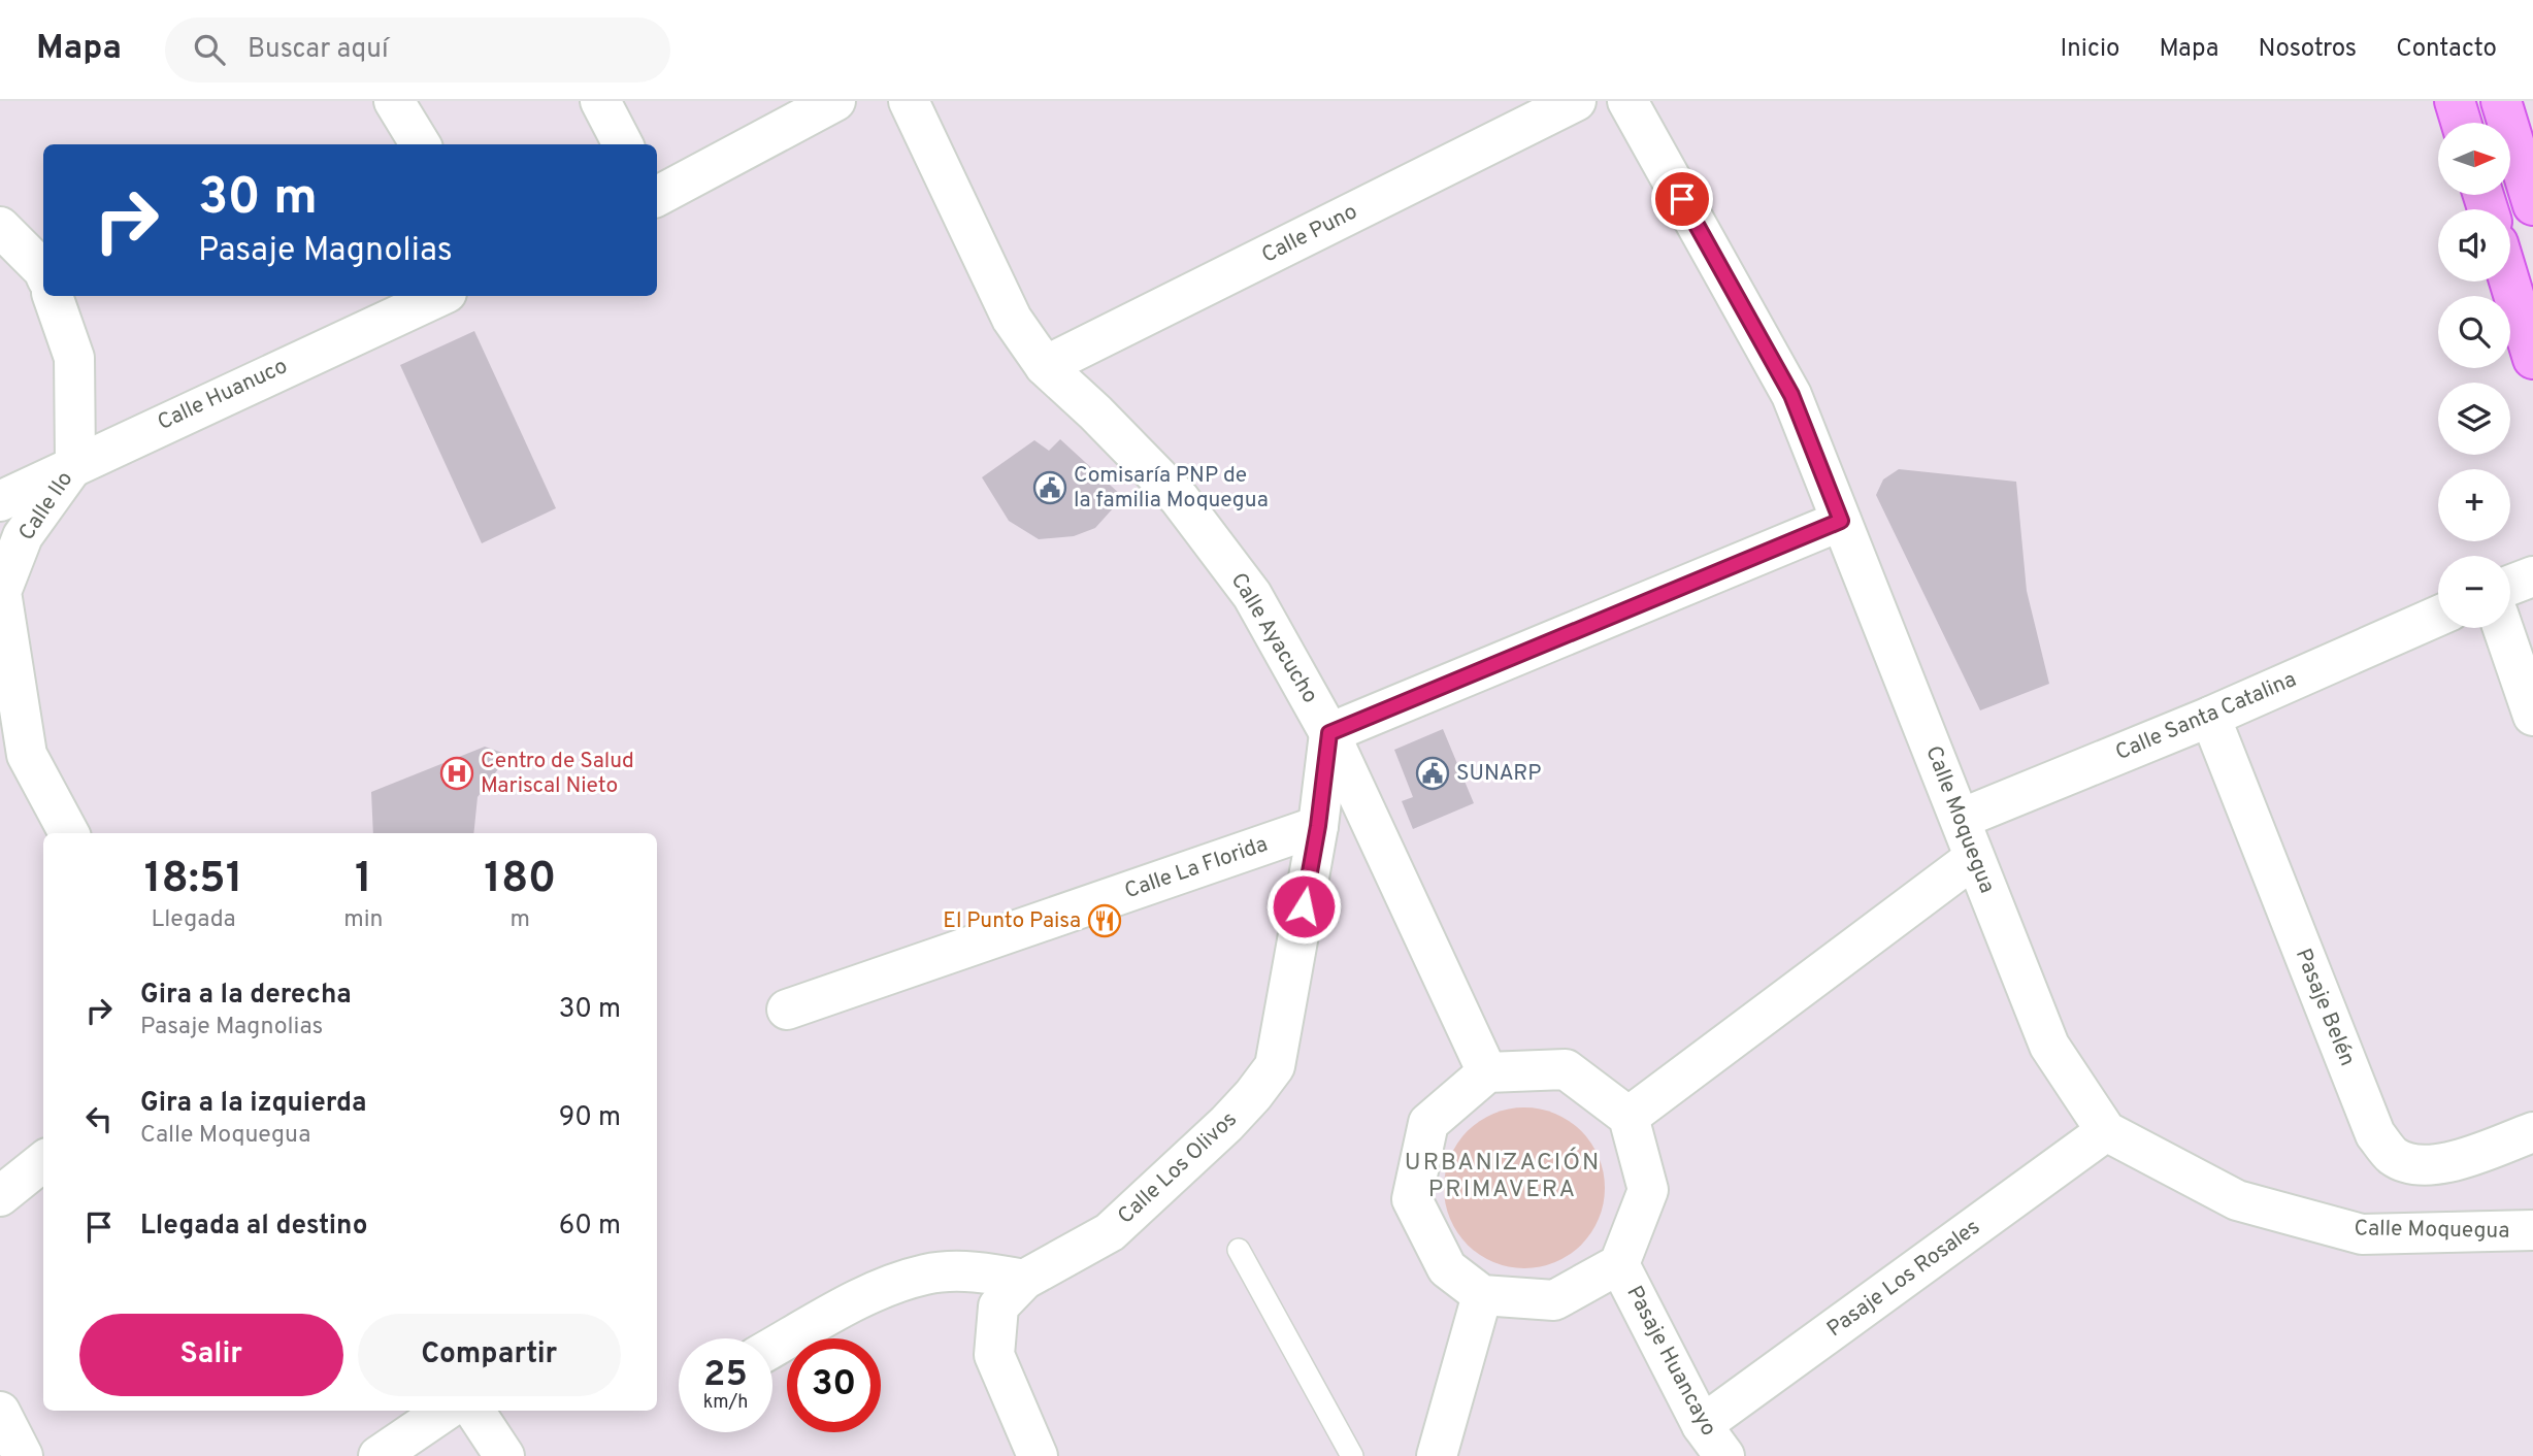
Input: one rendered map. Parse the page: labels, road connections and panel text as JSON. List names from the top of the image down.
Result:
{
  "streets": {
    "street": [
      "Calle Puno",
      "Calle Huanuco",
      "Calle Ilo",
      "Calle Ayacucho",
      "Calle Santa Catalina",
      "Calle Moquegua",
      "Calle La Florida",
      "Pasaje Belén",
      "Calle Los Olivos",
      "Pasaje Los Rosales",
      "Pasaje Huancayo"
    ]
  },
  "crossings": [
    ["Calle Puno", "Calle Ayacucho"],
    ["Calle Huanuco", "Calle Ilo"],
    ["Calle Ayacucho", "Calle Los Olivos"],
    ["Calle Ayacucho", "Pasaje Huancayo"],
    ["Calle Santa Catalina", "Calle Moquegua"],
    ["Calle Santa Catalina", "Pasaje Belén"],
    ["Calle Moquegua", "Pasaje Los Rosales"],
    ["Calle La Florida", "Calle Los Olivos"],
    ["Pasaje Los Rosales", "Pasaje Huancayo"]
  ],
  "districts": ["URBANIZACIÓN PRIMAVERA"],
  "places": {
    "public building": ["Comisaría PNP de la familia Moquegua", "SUNARP"],
    "hospital": ["Centro de Salud Mariscal Nieto"],
    "restaurant": ["El Punto Paisa"]
  },
  "north": "right",
  "page": {
    "header": "Mapa",
    "search": "Buscar aquí",
    "nav": [
      "Inicio",
      "Mapa",
      "Nosotros",
      "Contacto"
    ],
    "map_buttons": ["+", "−"],
    "turn": ["30 m", "Pasaje Magnolias"],
    "eta": [
      "18:51",
      "Llegada",
      "1",
      "min",
      "180",
      "m"
    ],
    "list": [
      {
        "name": "Gira a la derecha",
        "note": "Pasaje Magnolias",
        "value": "30 m"
      },
      {
        "name": "Gira a la izquierda",
        "note": "Calle Moquegua",
        "value": "90 m"
      },
      {
        "name": "Llegada al destino",
        "value": "60 m"
      }
    ],
    "buttons": ["Salir", "Compartir"],
    "speed": "25 km/h",
    "limit": "30"
  }
}
